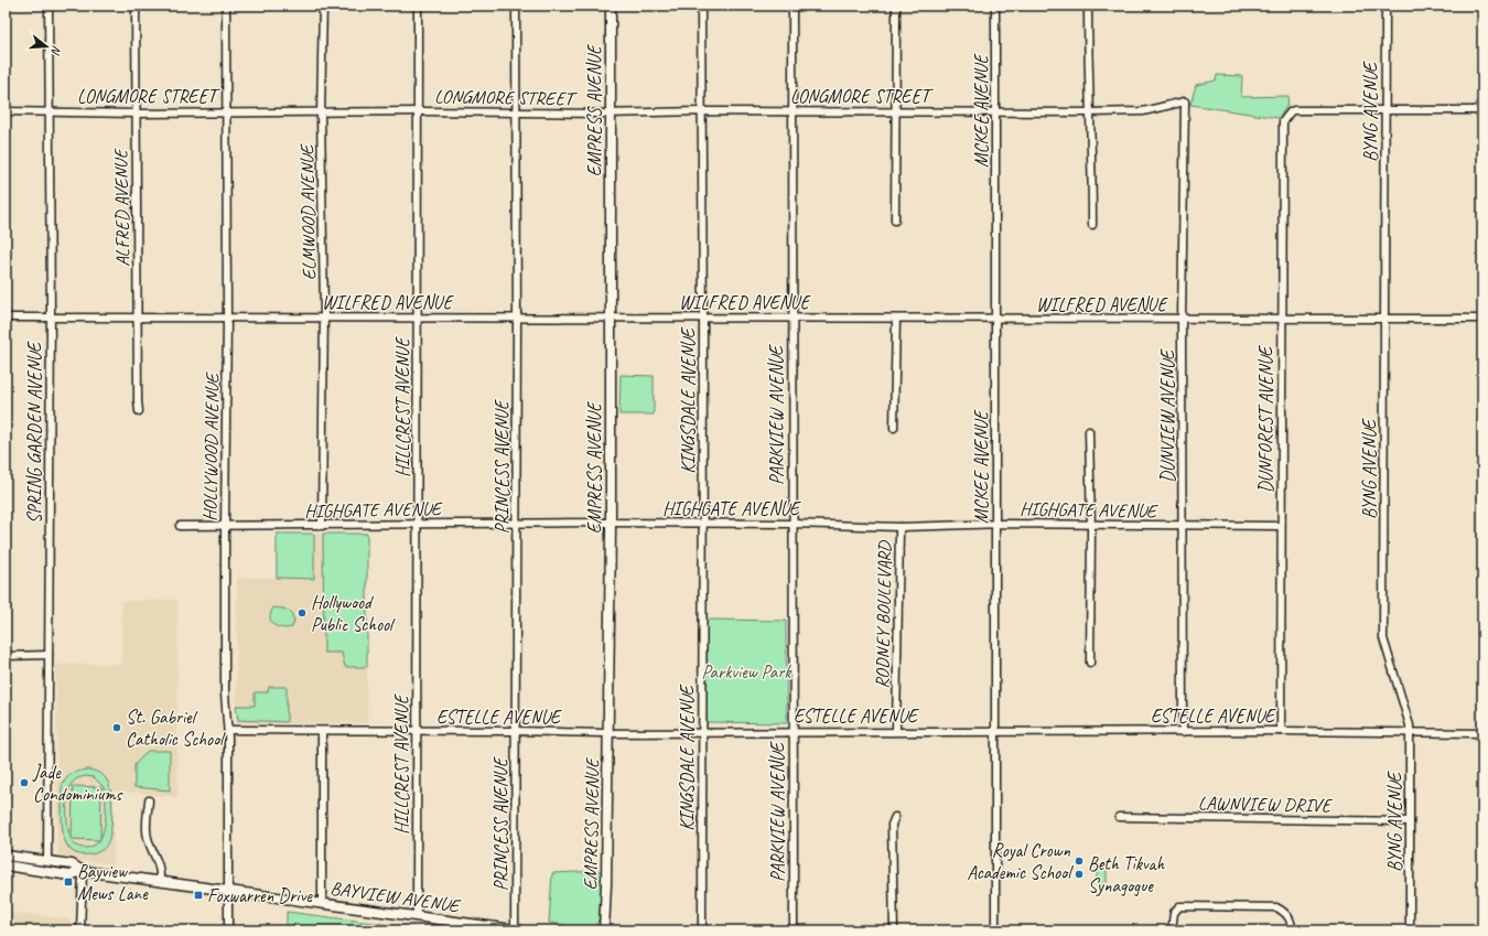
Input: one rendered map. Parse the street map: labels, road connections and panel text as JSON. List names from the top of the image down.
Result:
{
  "streets": {
    "street": [
      "LONGMORE STREET",
      "EMPRESS AVENUE",
      "MCKEE AVENUE",
      "BYNG AVENUE",
      "ALFRED AVENUE",
      "ELMWOOD AVENUE",
      "WILFRED AVENUE",
      "KINGSDALE AVENUE",
      "HILLCREST AVENUE",
      "PARKVIEW AVENUE",
      "DUNVIEW AVENUE",
      "DUNFOREST AVENUE",
      "SPRING GARDEN AVENUE",
      "HOLLYWOOD AVENUE",
      "PRINCESS AVENUE",
      "HIGHGATE AVENUE",
      "RODNEY BOULEVARD",
      "ESTELLE AVENUE",
      "LAWNVIEW DRIVE",
      "BAYVIEW AVENUE"
    ]
  },
  "crossings": [
    ["LONGMORE STREET", "EMPRESS AVENUE"],
    ["LONGMORE STREET", "MCKEE AVENUE"],
    ["LONGMORE STREET", "ALFRED AVENUE"],
    ["LONGMORE STREET", "ELMWOOD AVENUE"],
    ["LONGMORE STREET", "KINGSDALE AVENUE"],
    ["LONGMORE STREET", "HILLCREST AVENUE"],
    ["LONGMORE STREET", "PARKVIEW AVENUE"],
    ["LONGMORE STREET", "DUNVIEW AVENUE"],
    ["LONGMORE STREET", "SPRING GARDEN AVENUE"],
    ["LONGMORE STREET", "HOLLYWOOD AVENUE"],
    ["LONGMORE STREET", "PRINCESS AVENUE"],
    ["EMPRESS AVENUE", "WILFRED AVENUE"],
    ["EMPRESS AVENUE", "HIGHGATE AVENUE"],
    ["EMPRESS AVENUE", "ESTELLE AVENUE"],
    ["MCKEE AVENUE", "WILFRED AVENUE"],
    ["MCKEE AVENUE", "HIGHGATE AVENUE"],
    ["MCKEE AVENUE", "ESTELLE AVENUE"],
    ["BYNG AVENUE", "WILFRED AVENUE"],
    ["BYNG AVENUE", "DUNFOREST AVENUE"],
    ["BYNG AVENUE", "ESTELLE AVENUE"],
    ["BYNG AVENUE", "LAWNVIEW DRIVE"],
    ["ALFRED AVENUE", "WILFRED AVENUE"],
    ["ELMWOOD AVENUE", "WILFRED AVENUE"],
    ["ELMWOOD AVENUE", "HIGHGATE AVENUE"],
    ["WILFRED AVENUE", "KINGSDALE AVENUE"],
    ["WILFRED AVENUE", "HILLCREST AVENUE"],
    ["WILFRED AVENUE", "PARKVIEW AVENUE"],
    ["WILFRED AVENUE", "DUNVIEW AVENUE"],
    ["WILFRED AVENUE", "DUNFOREST AVENUE"],
    ["WILFRED AVENUE", "SPRING GARDEN AVENUE"],
    ["WILFRED AVENUE", "HOLLYWOOD AVENUE"],
    ["WILFRED AVENUE", "PRINCESS AVENUE"],
    ["KINGSDALE AVENUE", "HIGHGATE AVENUE"],
    ["KINGSDALE AVENUE", "ESTELLE AVENUE"],
    ["HILLCREST AVENUE", "HIGHGATE AVENUE"],
    ["HILLCREST AVENUE", "ESTELLE AVENUE"],
    ["HILLCREST AVENUE", "BAYVIEW AVENUE"],
    ["PARKVIEW AVENUE", "HIGHGATE AVENUE"],
    ["PARKVIEW AVENUE", "ESTELLE AVENUE"],
    ["DUNVIEW AVENUE", "HIGHGATE AVENUE"],
    ["DUNVIEW AVENUE", "ESTELLE AVENUE"],
    ["DUNFOREST AVENUE", "HIGHGATE AVENUE"],
    ["DUNFOREST AVENUE", "ESTELLE AVENUE"],
    ["SPRING GARDEN AVENUE", "BAYVIEW AVENUE"],
    ["HOLLYWOOD AVENUE", "HIGHGATE AVENUE"],
    ["HOLLYWOOD AVENUE", "ESTELLE AVENUE"],
    ["HOLLYWOOD AVENUE", "BAYVIEW AVENUE"],
    ["PRINCESS AVENUE", "HIGHGATE AVENUE"],
    ["PRINCESS AVENUE", "ESTELLE AVENUE"],
    ["PRINCESS AVENUE", "BAYVIEW AVENUE"],
    ["HIGHGATE AVENUE", "RODNEY BOULEVARD"],
    ["RODNEY BOULEVARD", "ESTELLE AVENUE"]
  ],
  "parks": ["Parkview Park"],
  "places": {
    "other": [
      "Hollywood Public School",
      "St. Gabriel Catholic School",
      "Jade Condominiums",
      "Royal Crown Academic School",
      "Beth Tikvah Synagogue"
    ],
    "transit": ["Bayview Mews Lane", "Foxwarren Drive"]
  },
  "north": "right"
}
